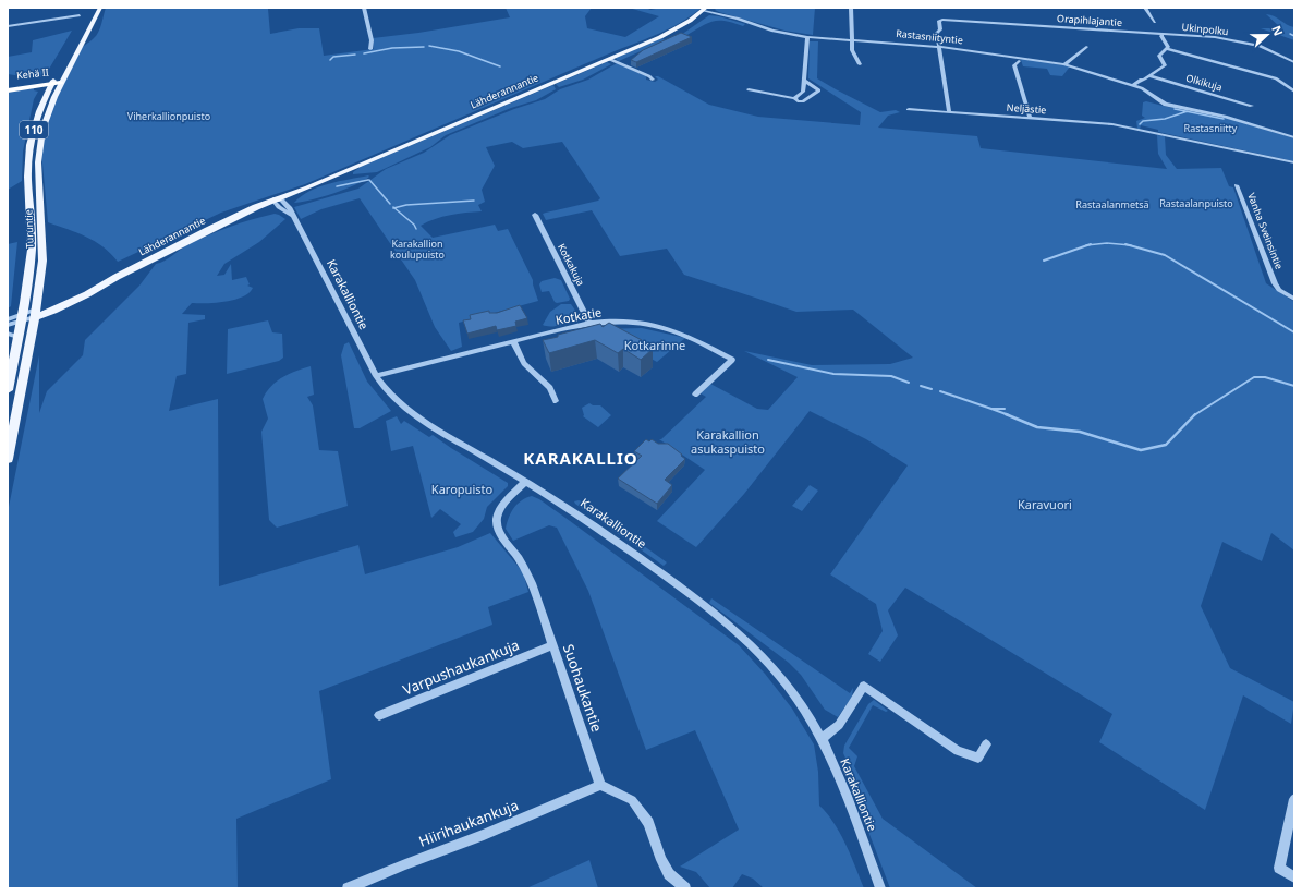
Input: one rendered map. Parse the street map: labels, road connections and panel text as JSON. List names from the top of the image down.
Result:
{
  "streets": {
    "highway": ["Kehä II"],
    "main road": ["Lähderannantie", "110", "Turuntie"],
    "street": [
      "Orapihlajantie",
      "Ukinpolku",
      "Rastasniityntie",
      "Olkikuja",
      "Neljästie",
      "Vanha Sveinsintie",
      "Kotkakuja",
      "Karakalliontie",
      "Kotkatie",
      "Varpushaukankuja",
      "Suohaukantie",
      "Hiirihaukankuja"
    ]
  },
  "crossings": [
    ["Orapihlajantie", "Ukinpolku"],
    ["Orapihlajantie", "Rastasniityntie"],
    ["Rastasniityntie", "Lähderannantie"],
    ["Kehä II", "Turuntie"],
    ["Lähderannantie", "Turuntie"],
    ["Lähderannantie", "Karakalliontie"],
    ["Kotkakuja", "Kotkatie"],
    ["Karakalliontie", "Kotkatie"],
    ["Karakalliontie", "Suohaukantie"],
    ["Varpushaukankuja", "Suohaukantie"],
    ["Suohaukantie", "Hiirihaukankuja"]
  ],
  "districts": ["KARAKALLIO"],
  "parks": [
    "Viherkallionpuisto",
    "Rastasniitty",
    "Rastaalanpuisto",
    "Rastaalanmetsä",
    "Karakallion koulupuisto",
    "Kotkarinne",
    "Karakallion asukaspuisto",
    "Karopuisto",
    "Karavuori"
  ],
  "north": "right"
}
